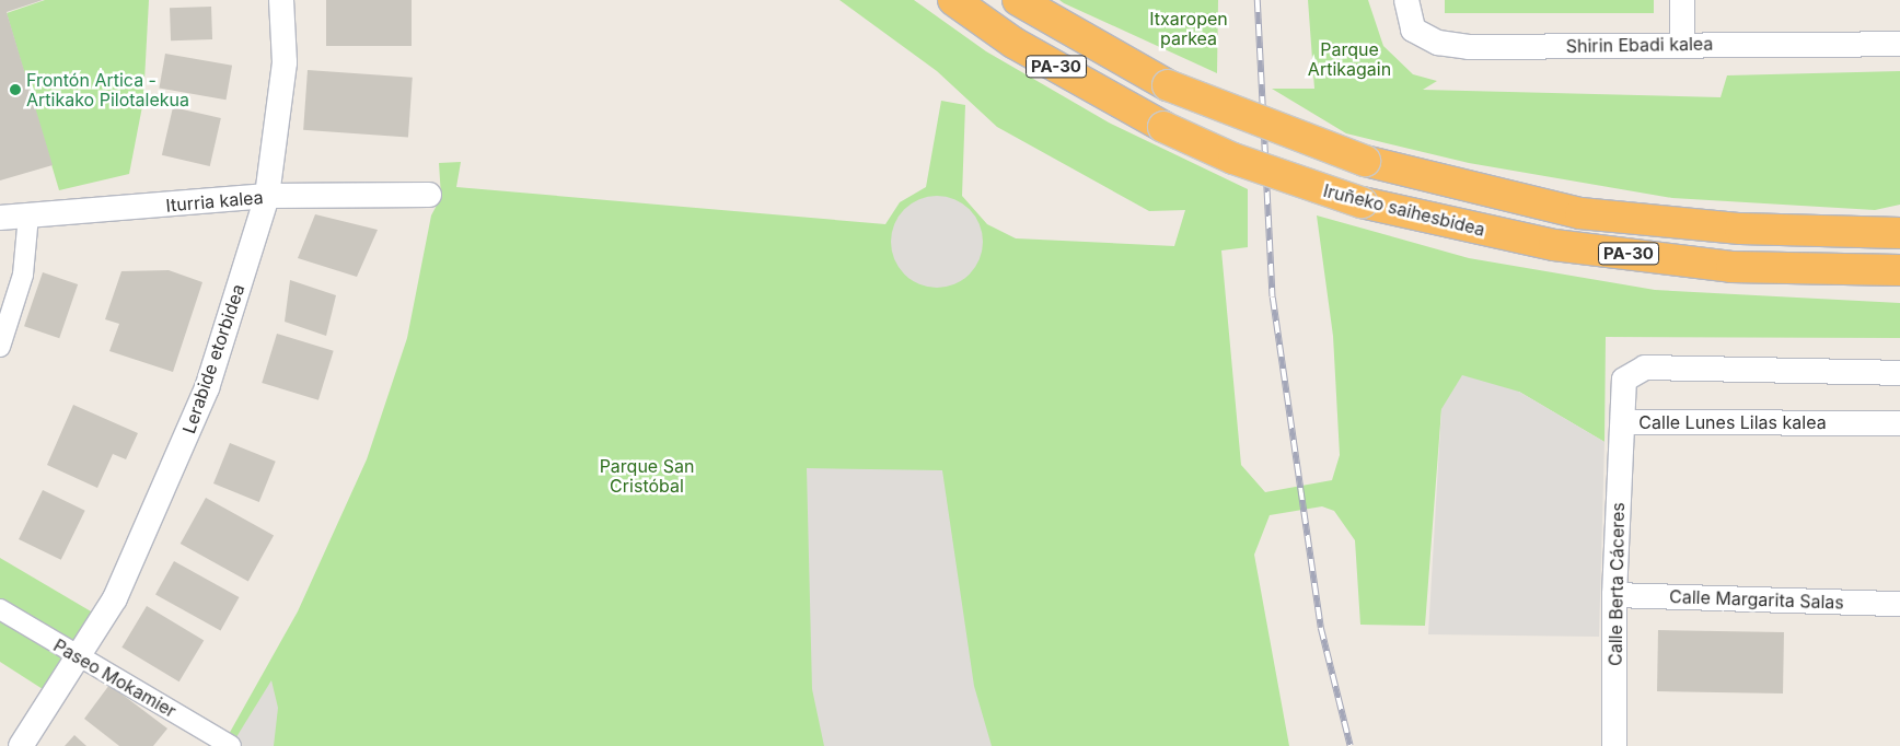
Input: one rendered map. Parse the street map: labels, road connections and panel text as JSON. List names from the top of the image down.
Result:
{
  "streets": {
    "highway": ["PA-30", "Iruñeko saihesbidea"],
    "street": [
      "Shirin Ebadi kalea",
      "Iturria kalea",
      "Lerabide etorbidea",
      "Calle Lunes Lilas kalea",
      "Calle Berta Cáceres",
      "Calle Margarita Salas",
      "Paseo Mokamier"
    ]
  },
  "crossings": [
    ["Iturria kalea", "Lerabide etorbidea"],
    ["Lerabide etorbidea", "Paseo Mokamier"],
    ["Calle Lunes Lilas kalea", "Calle Berta Cáceres"],
    ["Calle Berta Cáceres", "Calle Margarita Salas"]
  ],
  "parks": ["Itxaropen parkea", "Parque Artikagain", "Parque San Cristóbal"],
  "places": ["Frontón Artica - Artikako Pilotalekua"]
}
